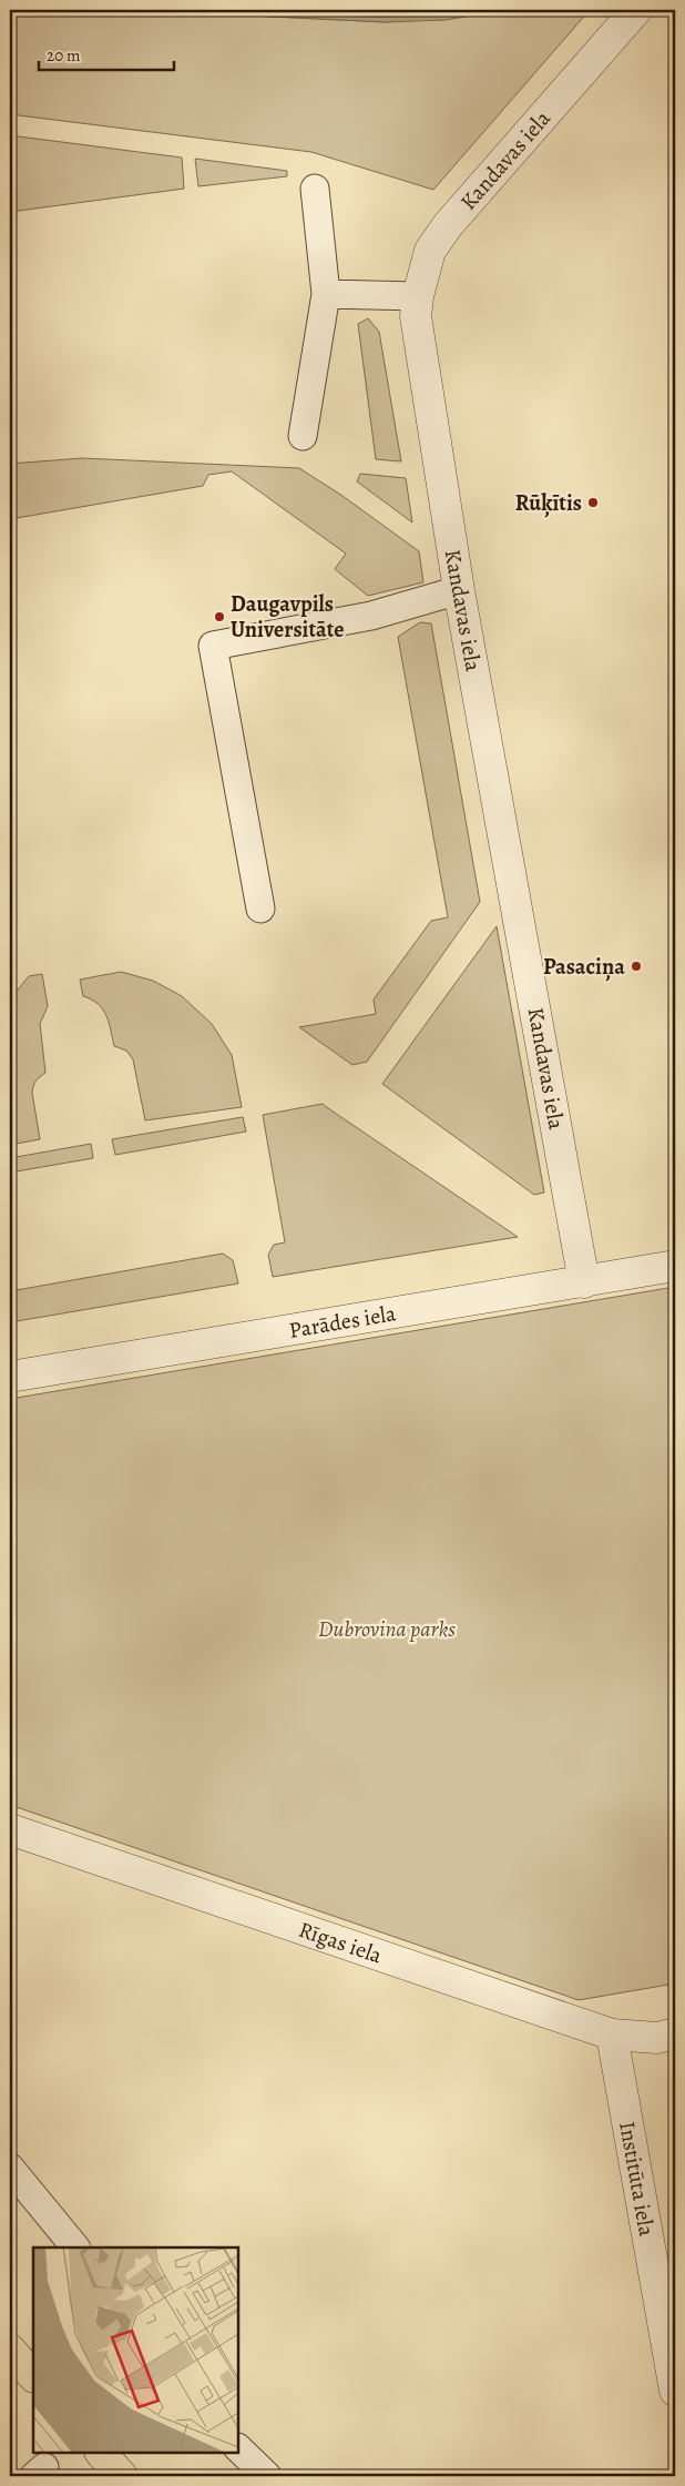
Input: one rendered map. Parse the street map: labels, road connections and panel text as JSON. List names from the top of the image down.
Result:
{
  "streets": {
    "street": [
      "Kandavas iela",
      "Parādes iela",
      "Rīgas iela",
      "Institūta iela"
    ]
  },
  "crossings": [
    ["Kandavas iela", "Parādes iela"],
    ["Rīgas iela", "Institūta iela"]
  ],
  "parks": ["Dubrovina parks"],
  "places": ["Rūķītis", "Daugavpils Universitāte", "Pasaciņa"],
  "scale_bar": "20 m"
}
